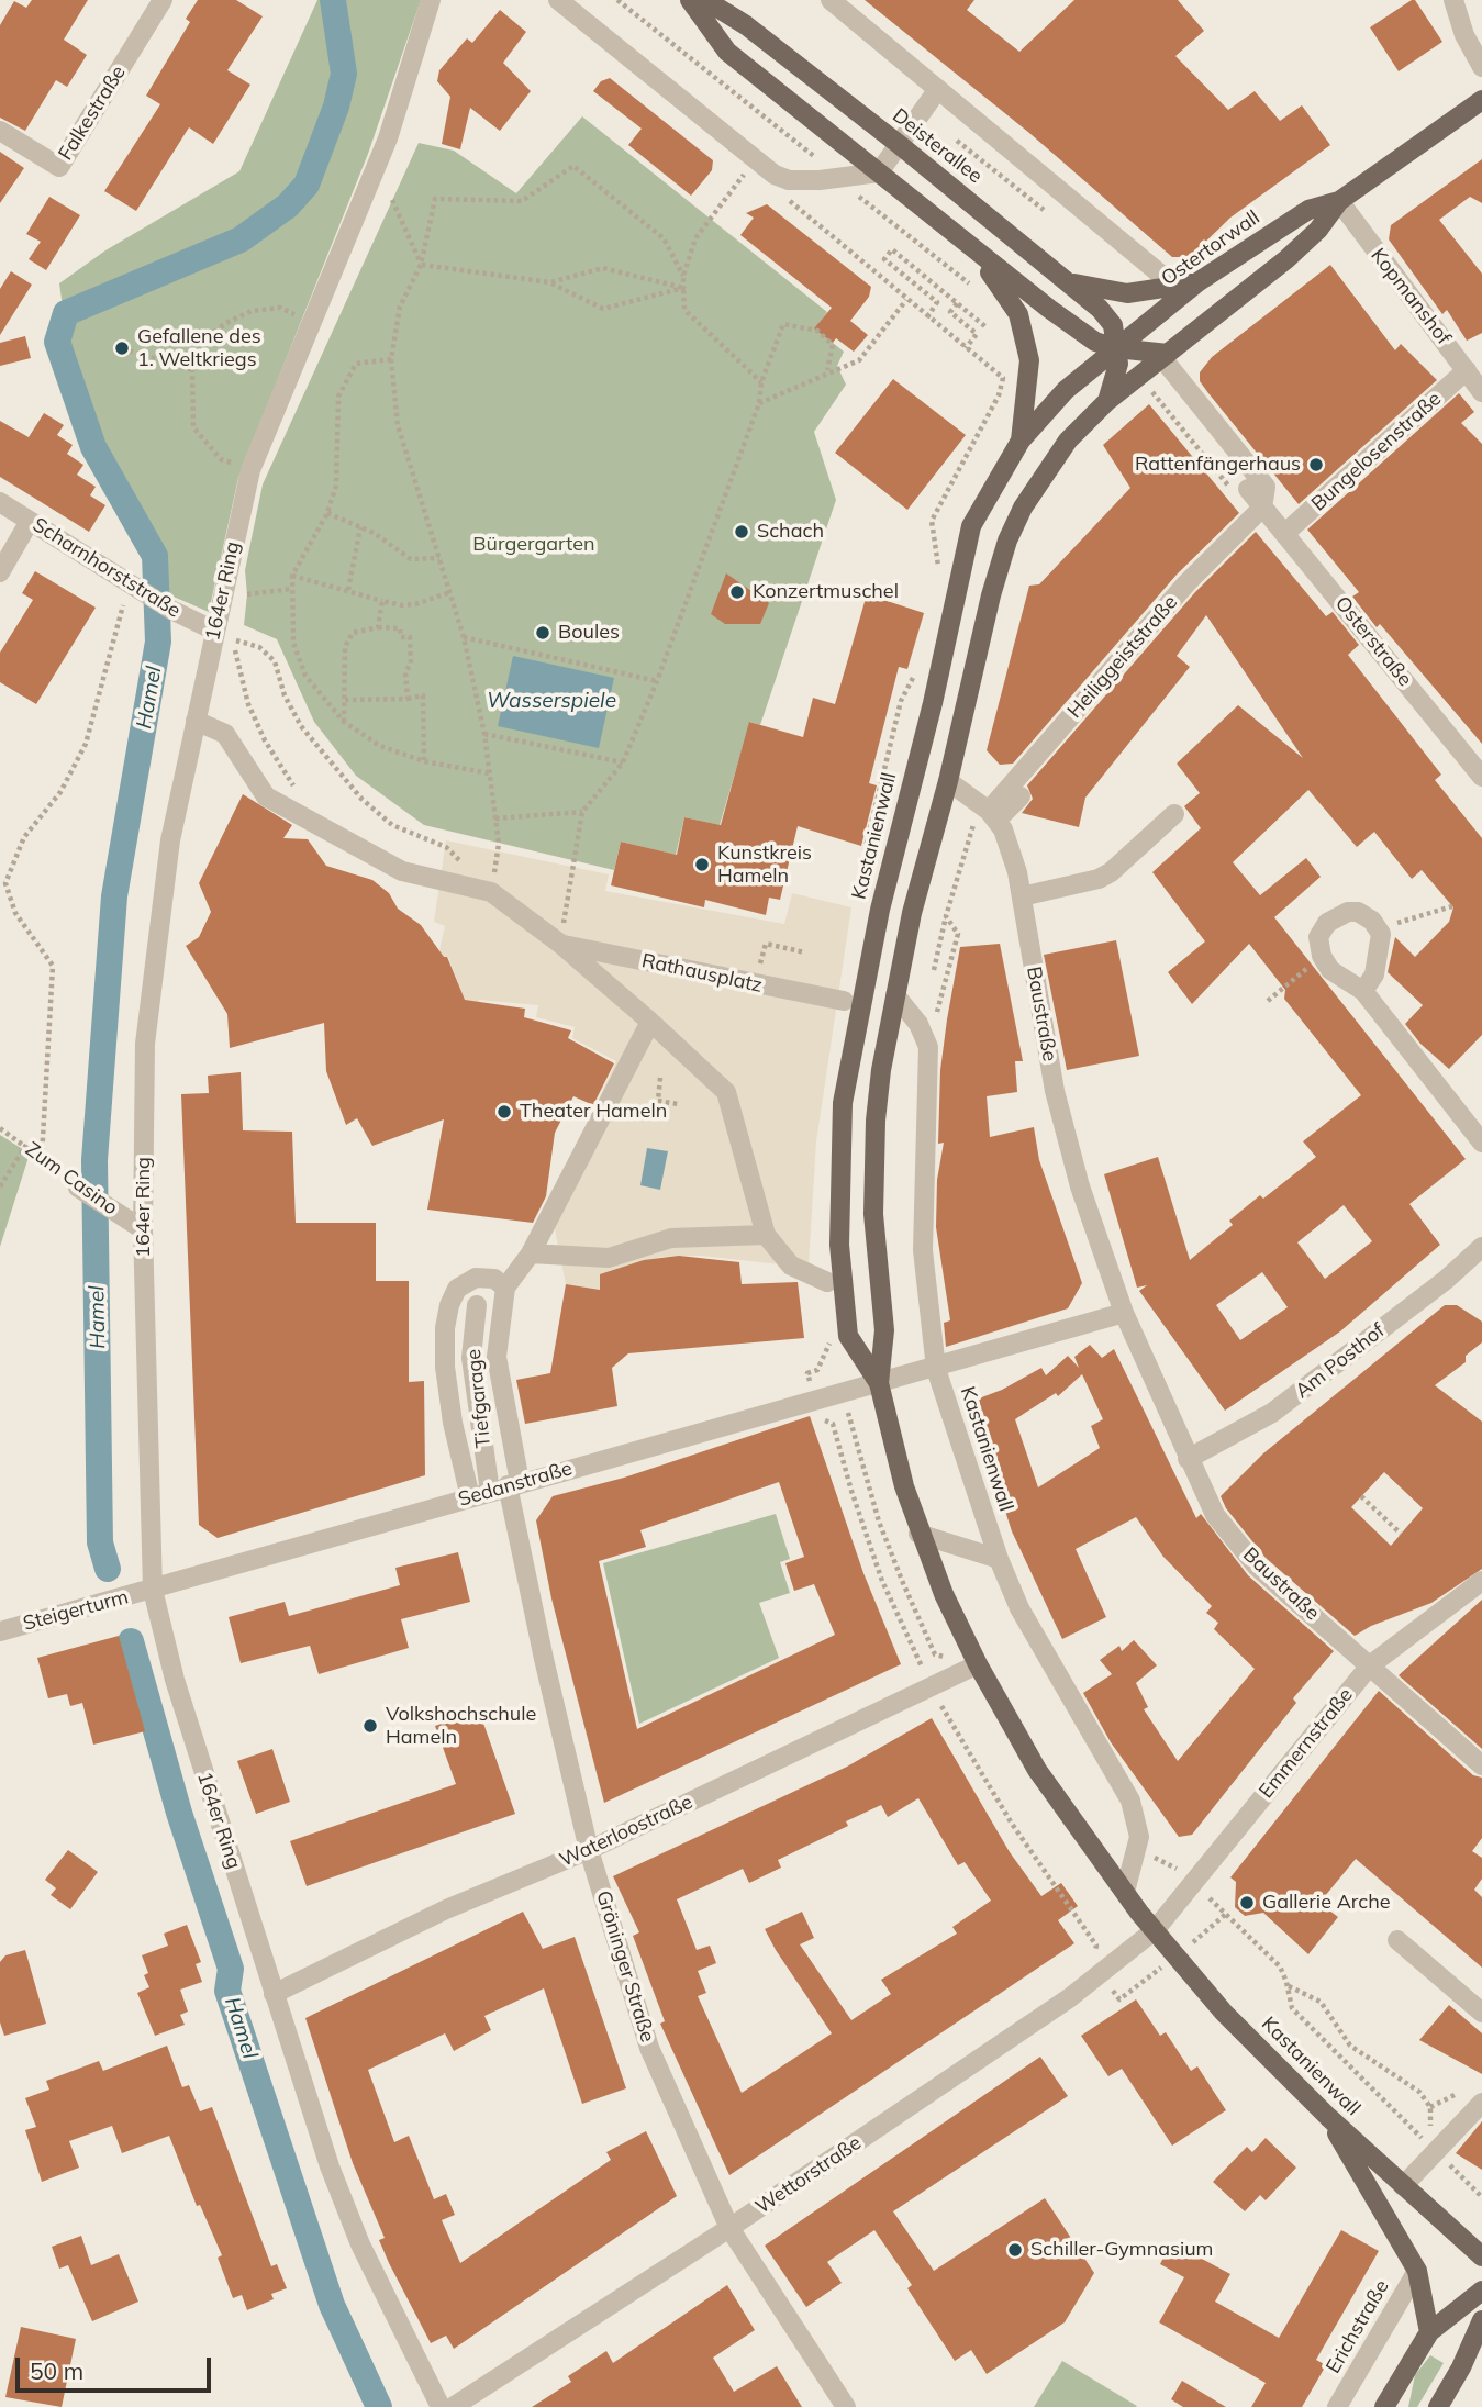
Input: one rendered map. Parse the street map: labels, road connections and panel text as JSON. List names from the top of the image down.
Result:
{
  "streets": {
    "main road": ["Deisterallee", "Ostertorwall", "Kastanienwall"],
    "street": [
      "Falkestraße",
      "Kopmanshof",
      "Bungelosenstraße",
      "Scharnhorststraße",
      "164er Ring",
      "Osterstraße",
      "Heiliggeiststraße",
      "Rathausplatz",
      "Baustraße",
      "Zum Casino",
      "Am Posthof",
      "Tiefgarage",
      "Sedanstraße",
      "Steigerturm",
      "Emmernstraße",
      "Waterloostraße",
      "Gröninger Straße",
      "Wettorstraße",
      "Erichstraße"
    ]
  },
  "crossings": [
    ["Deisterallee", "Ostertorwall"],
    ["Deisterallee", "Kastanienwall"],
    ["Ostertorwall", "Kopmanshof"],
    ["Ostertorwall", "Kastanienwall"],
    ["Kopmanshof", "Bungelosenstraße"],
    ["Bungelosenstraße", "Osterstraße"],
    ["Scharnhorststraße", "164er Ring"],
    ["164er Ring", "Zum Casino"],
    ["164er Ring", "Sedanstraße"],
    ["164er Ring", "Steigerturm"],
    ["164er Ring", "Waterloostraße"],
    ["Osterstraße", "Heiliggeiststraße"],
    ["Heiliggeiststraße", "Baustraße"],
    ["Kastanienwall", "Baustraße"],
    ["Kastanienwall", "Sedanstraße"],
    ["Kastanienwall", "Emmernstraße"],
    ["Kastanienwall", "Waterloostraße"],
    ["Kastanienwall", "Wettorstraße"],
    ["Baustraße", "Am Posthof"],
    ["Baustraße", "Emmernstraße"],
    ["Tiefgarage", "Sedanstraße"],
    ["Tiefgarage", "Gröninger Straße"],
    ["Sedanstraße", "Steigerturm"],
    ["Sedanstraße", "Gröninger Straße"],
    ["Emmernstraße", "Wettorstraße"],
    ["Waterloostraße", "Gröninger Straße"],
    ["Gröninger Straße", "Wettorstraße"]
  ],
  "water": ["Hamel", "Wasserspiele"],
  "parks": ["Bürgergarten"],
  "places": [
    "Gefallene des 1. Weltkriegs",
    "Rattenfängerhaus",
    "Schach",
    "Konzertmuschel",
    "Boules",
    "Kunstkreis Hameln",
    "Theater Hameln",
    "Volkshochschule Hameln",
    "Gallerie Arche",
    "Schiller-Gymnasium"
  ],
  "scale_bar": "50 m"
}
